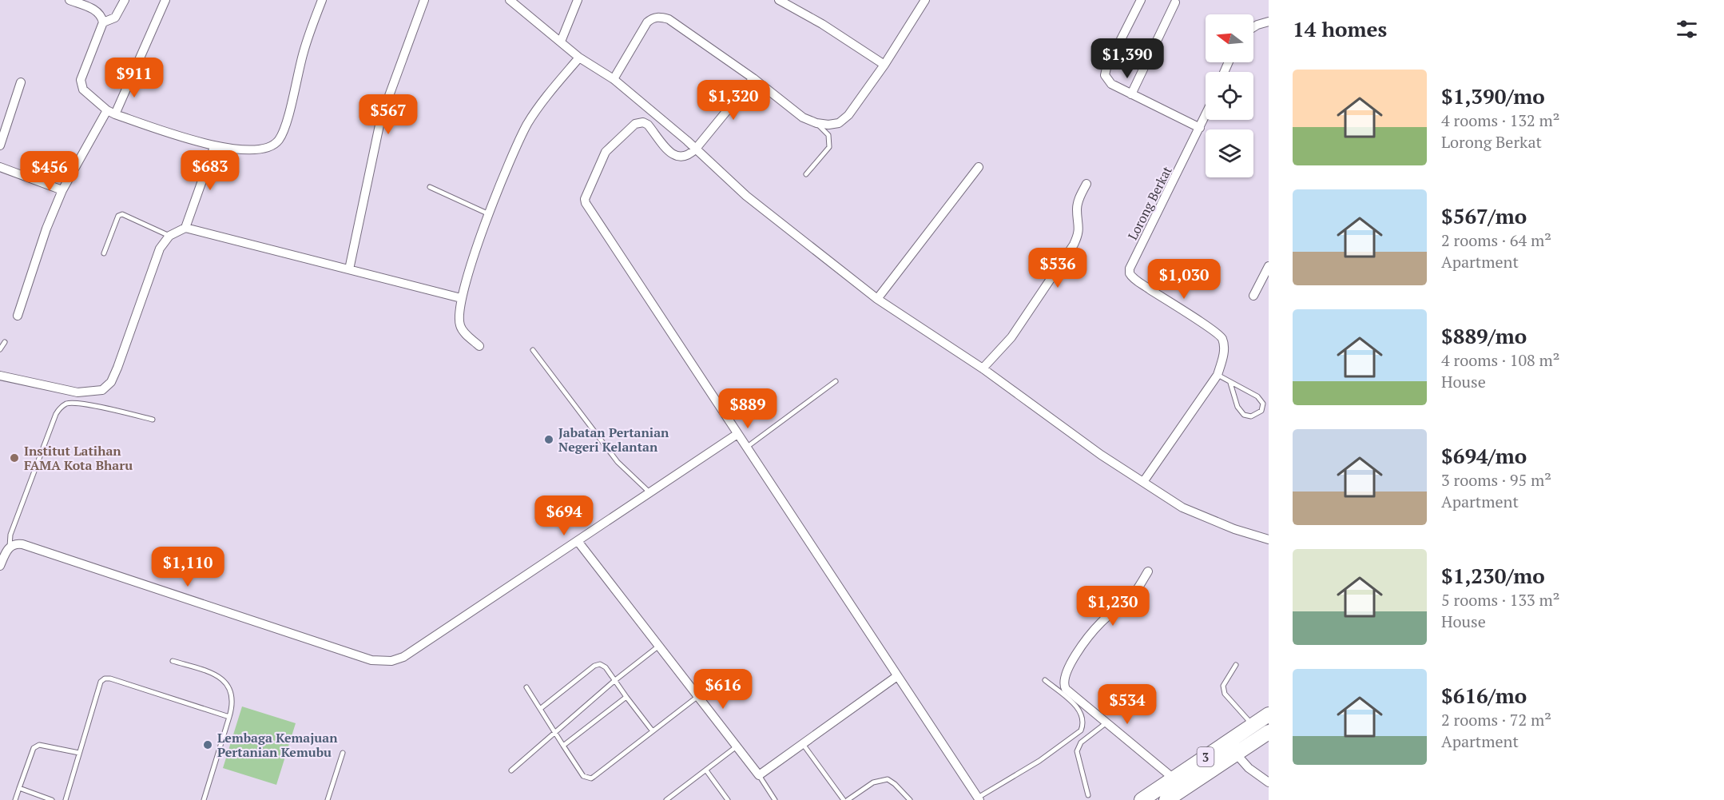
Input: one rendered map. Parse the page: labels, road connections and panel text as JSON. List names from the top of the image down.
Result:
{
  "streets": {
    "highway": ["3"],
    "street": ["Lorong Berkat"]
  },
  "places": ["Jabatan Pertanian Negeri Kelantan", "Institut Latihan FAMA Kota Bharu", "Lembaga Kemajuan Pertanian Kemubu"],
  "north": "left",
  "page": {
    "heading": "14 homes",
    "price": [
      "$1,390",
      "$911",
      "$1,320",
      "$567",
      "$683",
      "$456",
      "$536",
      "$1,030",
      "$889",
      "$694",
      "$1,110",
      "$1,230",
      "$616",
      "$534"
    ],
    "list": [
      {
        "name": "$1,390/mo",
        "note": "4 rooms · 132 m² · Lorong Berkat"
      },
      {
        "name": "$567/mo",
        "note": "2 rooms · 64 m² · Apartment"
      },
      {
        "name": "$889/mo",
        "note": "4 rooms · 108 m² · House"
      },
      {
        "name": "$694/mo",
        "note": "3 rooms · 95 m² · Apartment"
      },
      {
        "name": "$1,230/mo",
        "note": "5 rooms · 133 m² · House"
      },
      {
        "name": "$616/mo",
        "note": "2 rooms · 72 m² · Apartment"
      }
    ]
  }
}
